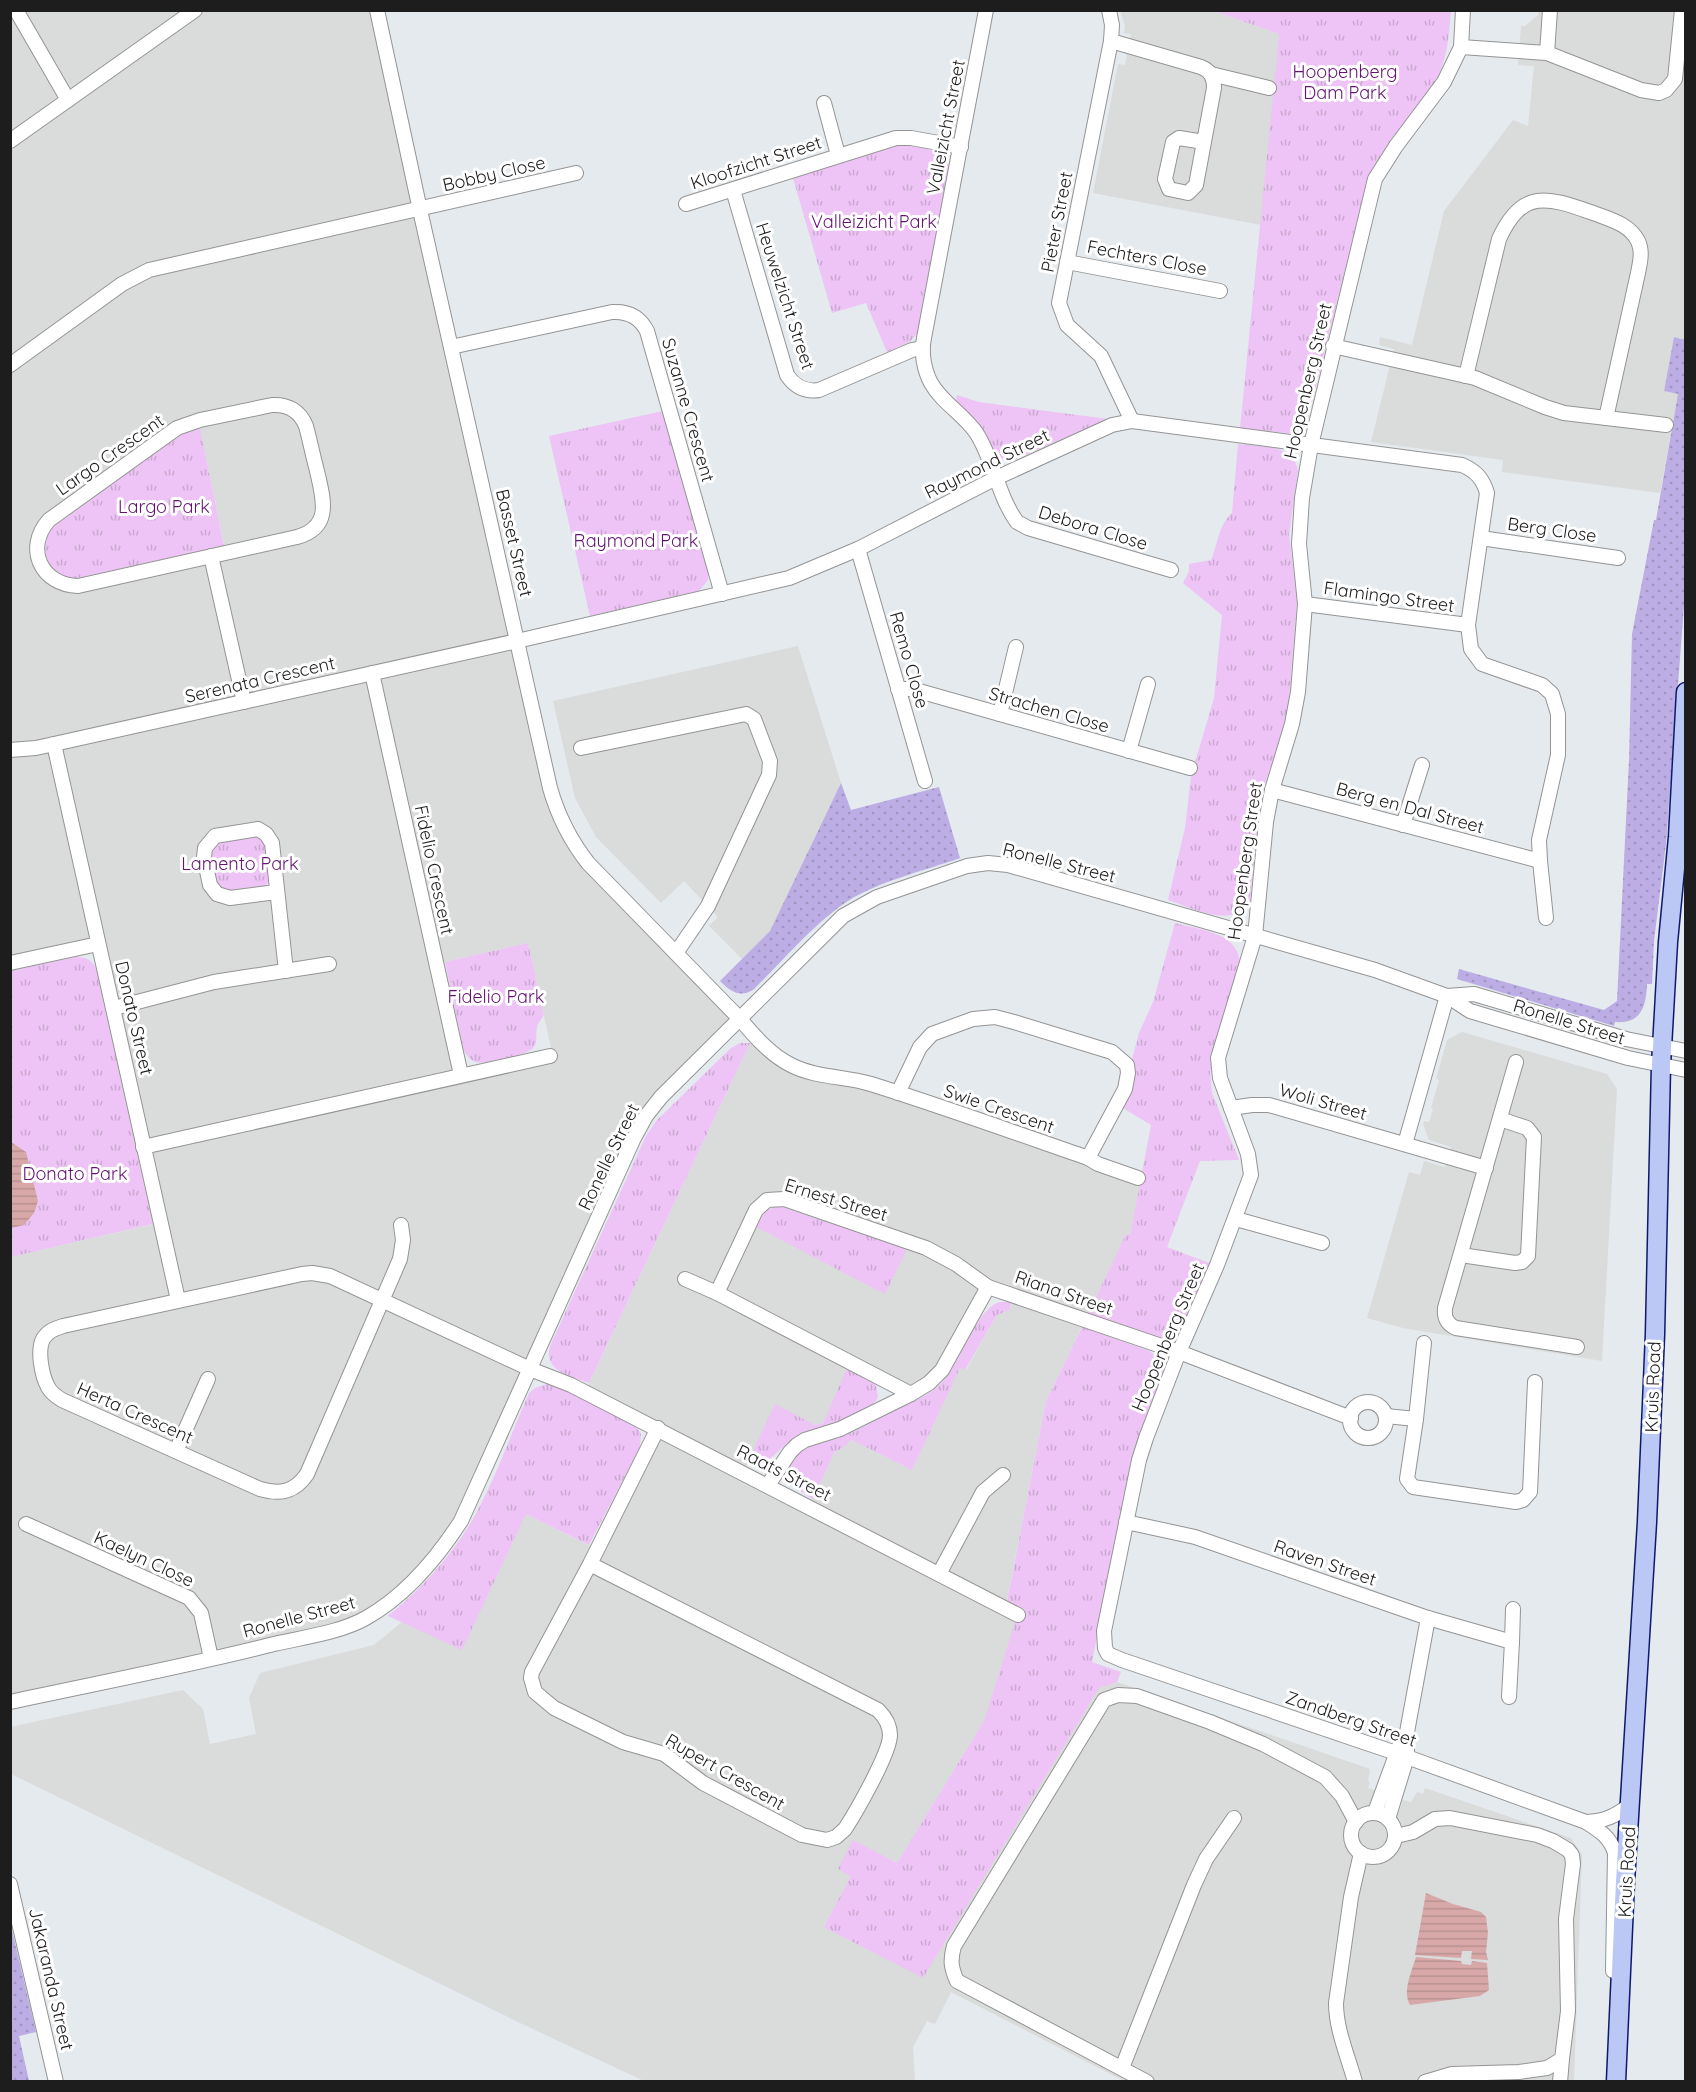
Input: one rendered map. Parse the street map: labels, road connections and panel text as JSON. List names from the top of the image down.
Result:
{
  "streets": {
    "street": [
      "Valleizicht Street",
      "Kloofzicht Street",
      "Bobby Close",
      "Pieter Street",
      "Fechters Close",
      "Heuwelzicht Street",
      "Hoopenberg Street",
      "Suzanne Crescent",
      "Largo Crescent",
      "Raymond Street",
      "Debora Close",
      "Berg Close",
      "Basset Street",
      "Flamingo Street",
      "Remo Close",
      "Serenata Crescent",
      "Strachen Close",
      "Berg en Dal Street",
      "Ronelle Street",
      "Fidelio Crescent",
      "Donato Street",
      "Woli Street",
      "Swie Crescent",
      "Ernest Street",
      "Riana Street",
      "Kruis Road",
      "Herta Crescent",
      "Raats Street",
      "Kaelyn Close",
      "Raven Street",
      "Zandberg Street",
      "Rupert Crescent",
      "Jakaranda Street"
    ]
  },
  "crossings": [
    ["Valleizicht Street", "Kloofzicht Street"],
    ["Valleizicht Street", "Heuwelzicht Street"],
    ["Valleizicht Street", "Raymond Street"],
    ["Valleizicht Street", "Debora Close"],
    ["Kloofzicht Street", "Heuwelzicht Street"],
    ["Bobby Close", "Basset Street"],
    ["Pieter Street", "Fechters Close"],
    ["Pieter Street", "Raymond Street"],
    ["Hoopenberg Street", "Raymond Street"],
    ["Hoopenberg Street", "Flamingo Street"],
    ["Hoopenberg Street", "Berg en Dal Street"],
    ["Hoopenberg Street", "Ronelle Street"],
    ["Hoopenberg Street", "Woli Street"],
    ["Hoopenberg Street", "Riana Street"],
    ["Hoopenberg Street", "Raven Street"],
    ["Hoopenberg Street", "Zandberg Street"],
    ["Suzanne Crescent", "Raymond Street"],
    ["Suzanne Crescent", "Basset Street"],
    ["Raymond Street", "Debora Close"],
    ["Raymond Street", "Berg Close"],
    ["Raymond Street", "Basset Street"],
    ["Raymond Street", "Remo Close"],
    ["Raymond Street", "Serenata Crescent"],
    ["Basset Street", "Serenata Crescent"],
    ["Basset Street", "Ronelle Street"],
    ["Basset Street", "Swie Crescent"],
    ["Remo Close", "Strachen Close"],
    ["Serenata Crescent", "Fidelio Crescent"],
    ["Serenata Crescent", "Donato Street"],
    ["Ronelle Street", "Swie Crescent"],
    ["Ronelle Street", "Kruis Road"],
    ["Ronelle Street", "Herta Crescent"],
    ["Ronelle Street", "Raats Street"],
    ["Ronelle Street", "Kaelyn Close"],
    ["Donato Street", "Herta Crescent"],
    ["Ernest Street", "Riana Street"],
    ["Riana Street", "Raats Street"],
    ["Kruis Road", "Zandberg Street"],
    ["Herta Crescent", "Raats Street"],
    ["Raats Street", "Rupert Crescent"]
  ],
  "parks": [
    "Hoopenberg Dam Park",
    "Valleizicht Park",
    "Largo Park",
    "Raymond Park",
    "Lamento Park",
    "Fidelio Park",
    "Donato Park"
  ]
}
